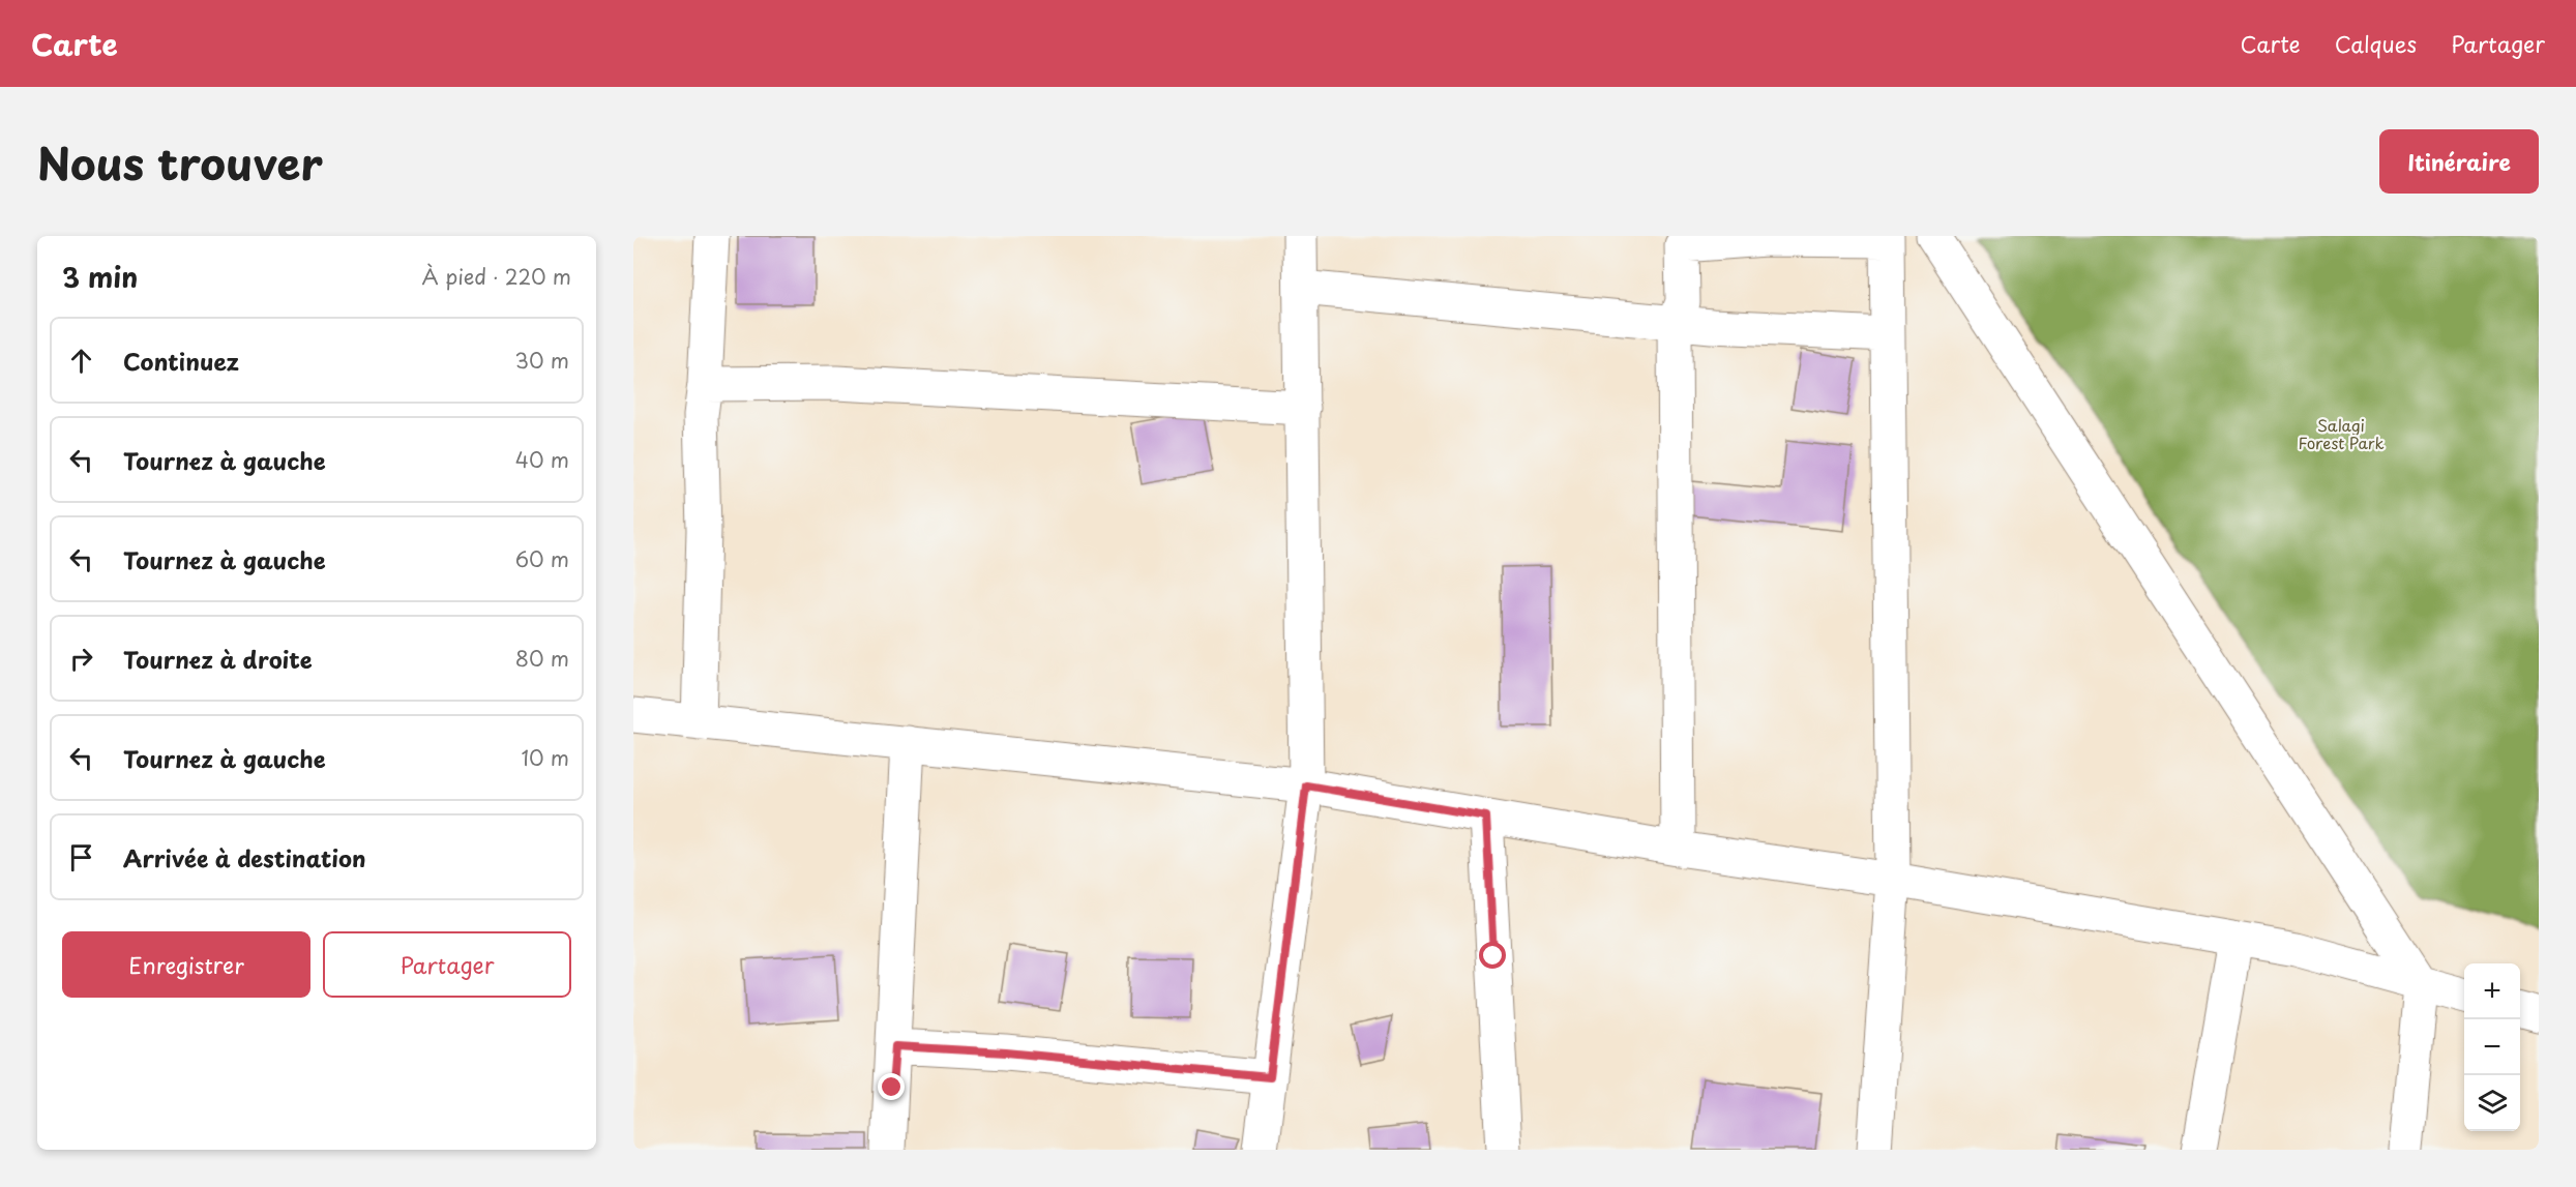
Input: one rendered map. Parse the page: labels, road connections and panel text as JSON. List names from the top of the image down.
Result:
{
  "parks": ["Salagi Forest Park"],
  "page": {
    "header": "Carte",
    "nav": ["Carte", "Calques", "Partager"],
    "title": "Nous trouver",
    "buttons": [
      "Itinéraire",
      ["Enregistrer", "Partager"]
    ],
    "heading": ["3 min", "À pied · 220 m"],
    "list": [
      ["Continuez", "30 m"],
      ["Tournez à gauche", "40 m"],
      ["Tournez à gauche", "60 m"],
      ["Tournez à droite", "80 m"],
      ["Tournez à gauche", "10 m"],
      "Arrivée à destination"
    ],
    "map_buttons": ["+", "−"]
  }
}
